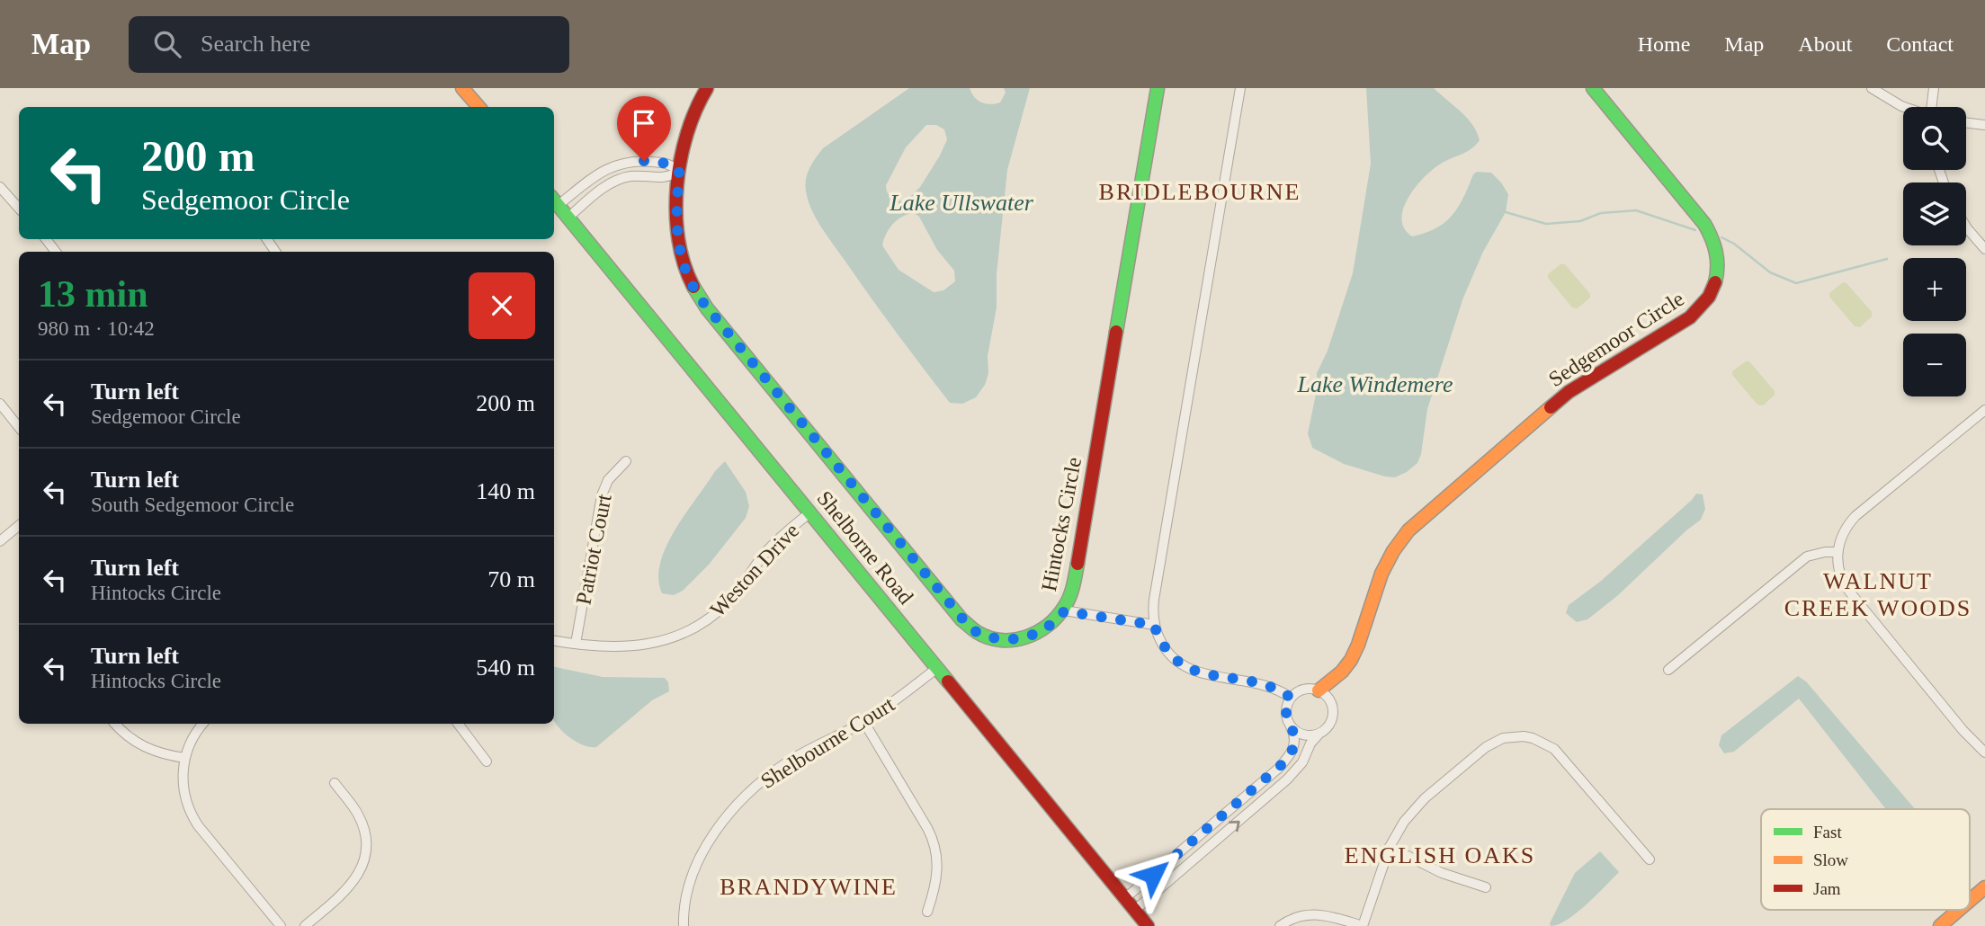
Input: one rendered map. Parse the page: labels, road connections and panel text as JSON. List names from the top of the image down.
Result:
{
  "streets": {
    "street": [
      "Sedgemoor Circle",
      "Hintocks Circle",
      "Shelborne Road",
      "Patriot Court",
      "Weston Drive",
      "Shelbourne Court"
    ]
  },
  "crossings": [
    ["Shelborne Road", "Weston Drive"],
    ["Shelborne Road", "Shelbourne Court"],
    ["Patriot Court", "Weston Drive"]
  ],
  "districts": [
    "BRIDLEBOURNE",
    "WALNUT CREEK WOODS",
    "ENGLISH OAKS",
    "BRANDYWINE"
  ],
  "water": ["Lake Ullswater", "Lake Windemere"],
  "legend": ["Fast", "Slow", "Jam"],
  "page": {
    "header": "Map",
    "search": "Search here",
    "nav": [
      "Home",
      "Map",
      "About",
      "Contact"
    ],
    "map_buttons": ["+", "−"],
    "turn": ["200 m", "Sedgemoor Circle"],
    "heading": ["13 min", "980 m · 10:42"],
    "list": [
      {
        "name": "Turn left",
        "note": "Sedgemoor Circle",
        "value": "200 m"
      },
      {
        "name": "Turn left",
        "note": "South Sedgemoor Circle",
        "value": "140 m"
      },
      {
        "name": "Turn left",
        "note": "Hintocks Circle",
        "value": "70 m"
      },
      {
        "name": "Turn left",
        "note": "Hintocks Circle",
        "value": "540 m"
      }
    ]
  }
}
